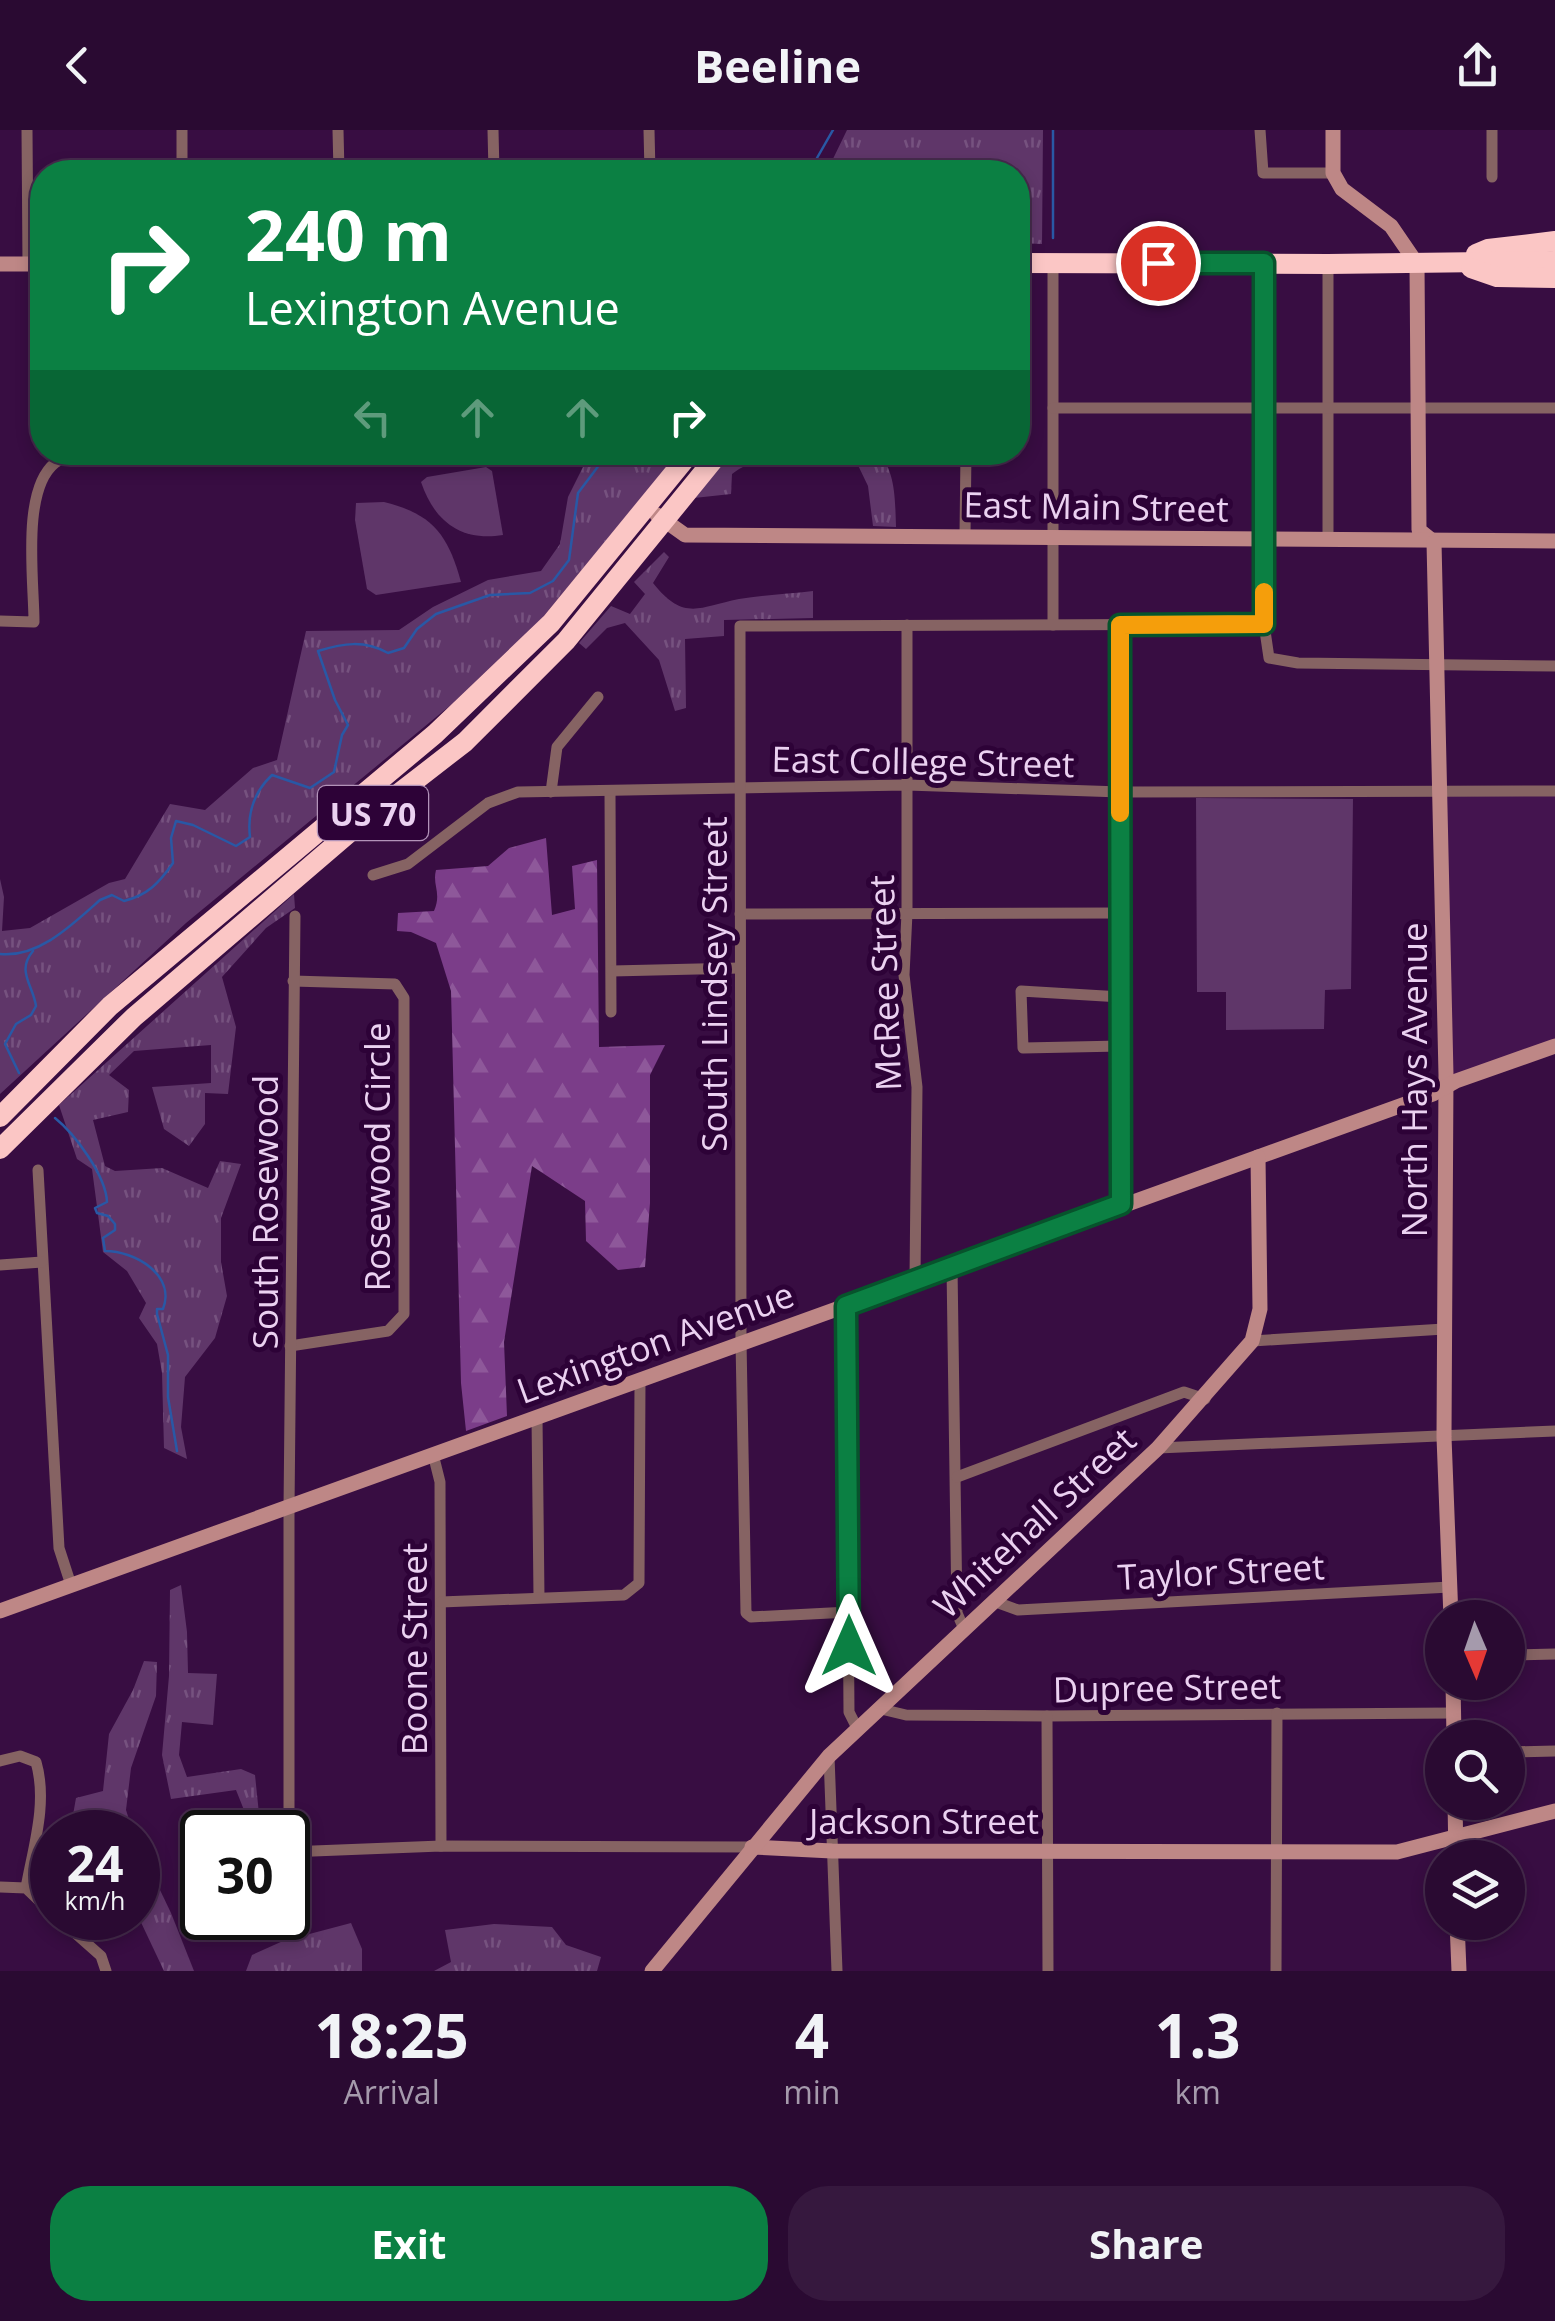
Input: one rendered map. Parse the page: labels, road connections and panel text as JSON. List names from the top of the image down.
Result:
{
  "streets": {
    "highway": ["US 70"],
    "street": [
      "East Main Street",
      "East College Street",
      "McRee Street",
      "South Lindsey Street",
      "North Hays Avenue",
      "Rosewood Circle",
      "South Rosewood",
      "Lexington Avenue",
      "Whitehall Street",
      "Taylor Street",
      "Boone Street",
      "Dupree Street",
      "Jackson Street"
    ]
  },
  "crossings": [
    ["East Main Street", "US 70"],
    ["East Main Street", "North Hays Avenue"],
    ["East College Street", "McRee Street"],
    ["East College Street", "South Lindsey Street"],
    ["East College Street", "North Hays Avenue"],
    ["McRee Street", "South Lindsey Street"],
    ["McRee Street", "Lexington Avenue"],
    ["South Lindsey Street", "Lexington Avenue"],
    ["North Hays Avenue", "Lexington Avenue"],
    ["North Hays Avenue", "Taylor Street"],
    ["Rosewood Circle", "South Rosewood"],
    ["South Rosewood", "Lexington Avenue"],
    ["Lexington Avenue", "Boone Street"],
    ["Whitehall Street", "Taylor Street"],
    ["Whitehall Street", "Dupree Street"],
    ["Whitehall Street", "Jackson Street"],
    ["Boone Street", "Jackson Street"]
  ],
  "north": "bottom",
  "page": {
    "header": "Beeline",
    "turn": ["240 m", "Lexington Avenue"],
    "speed": "24 km/h",
    "limit": "30",
    "eta": [
      "18:25",
      "Arrival",
      "4",
      "min",
      "1.3",
      "km"
    ],
    "buttons": ["Exit", "Share"]
  }
}
